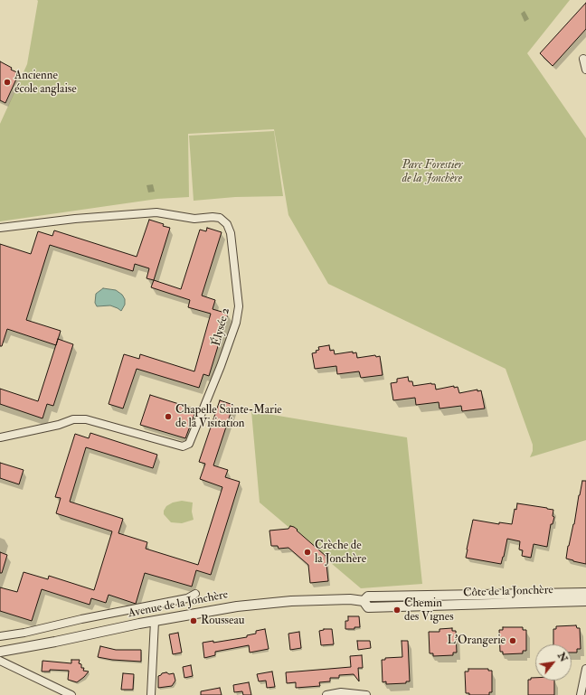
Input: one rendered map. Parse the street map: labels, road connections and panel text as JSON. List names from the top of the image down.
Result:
{
  "streets": {
    "street": ["Élysée 2", "Côte de la Jonchère", "Avenue de la Jonchère"]
  },
  "crossings": [
    ["Côte de la Jonchère", "Avenue de la Jonchère"]
  ],
  "parks": ["Parc Forestier de la Jonchère"],
  "places": [
    "Ancienne école anglaise",
    "Chapelle Sainte-Marie de la Visitation",
    "Crèche de la Jonchère",
    "Chemin des Vignes",
    "Rousseau",
    "L'Orangerie"
  ],
  "north": "top right"
}
